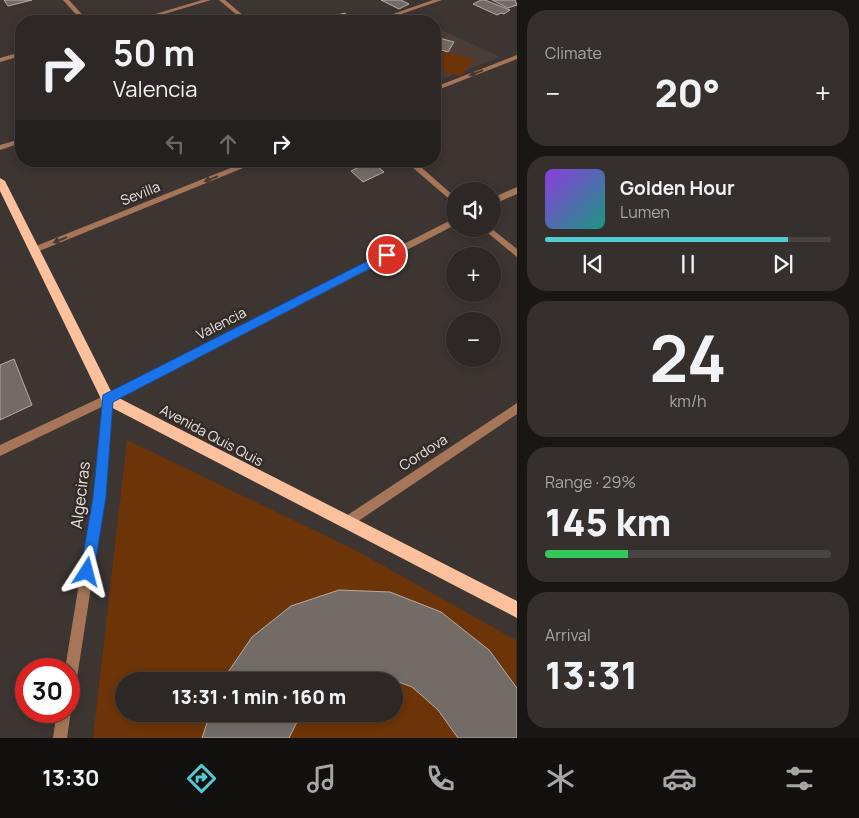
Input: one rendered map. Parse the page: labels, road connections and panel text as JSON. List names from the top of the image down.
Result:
{
  "streets": {
    "main road": ["Avenida Quis Quis"],
    "street": [
      "Sevilla",
      "Valencia",
      "Cordova",
      "Algeciras"
    ]
  },
  "crossings": [
    ["Valencia", "Avenida Quis Quis"],
    ["Valencia", "Algeciras"],
    ["Avenida Quis Quis", "Cordova"],
    ["Avenida Quis Quis", "Algeciras"]
  ],
  "one_way": ["Sevilla"],
  "page": {
    "tile": [
      "Climate",
      ["24", "km/h"],
      ["Range · 29%", "145 km"],
      ["Arrival", "13:31"]
    ],
    "turn": ["50 m", "Valencia"],
    "heat": ["−", "20°", "+"],
    "song": ["Golden Hour", "Lumen"],
    "map_buttons": ["+", "−"],
    "limit": "30",
    "trip": "13:31 · 1 min · 160 m",
    "tabs": "13:30"
  }
}
